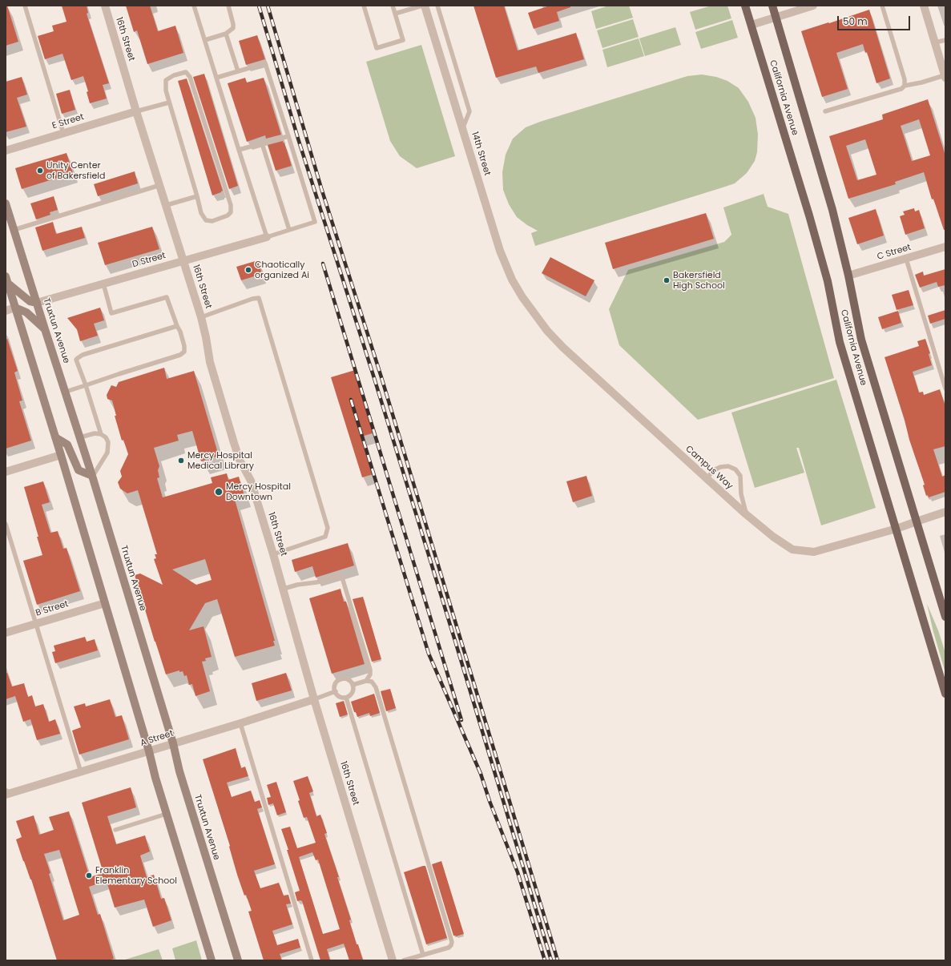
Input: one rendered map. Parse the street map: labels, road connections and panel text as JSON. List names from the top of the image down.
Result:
{
  "streets": {
    "main road": ["California Avenue", "Truxtun Avenue"],
    "street": [
      "16th Street",
      "E Street",
      "14th Street",
      "C Street",
      "D Street",
      "Campus Way",
      "B Street",
      "A Street"
    ]
  },
  "crossings": [
    ["16th Street", "E Street"],
    ["16th Street", "D Street"],
    ["16th Street", "A Street"],
    ["California Avenue", "C Street"],
    ["California Avenue", "Campus Way"],
    ["14th Street", "Campus Way"],
    ["D Street", "Truxtun Avenue"],
    ["Truxtun Avenue", "A Street"]
  ],
  "places": [
    "Unity Center of Bakersfield",
    "Chaotically organized Ai",
    "Bakersfield High School",
    "Mercy Hospital Medical Library",
    "Mercy Hospital Downtown",
    "Franklin Elementary School"
  ],
  "scale_bar": "50 m"
}
